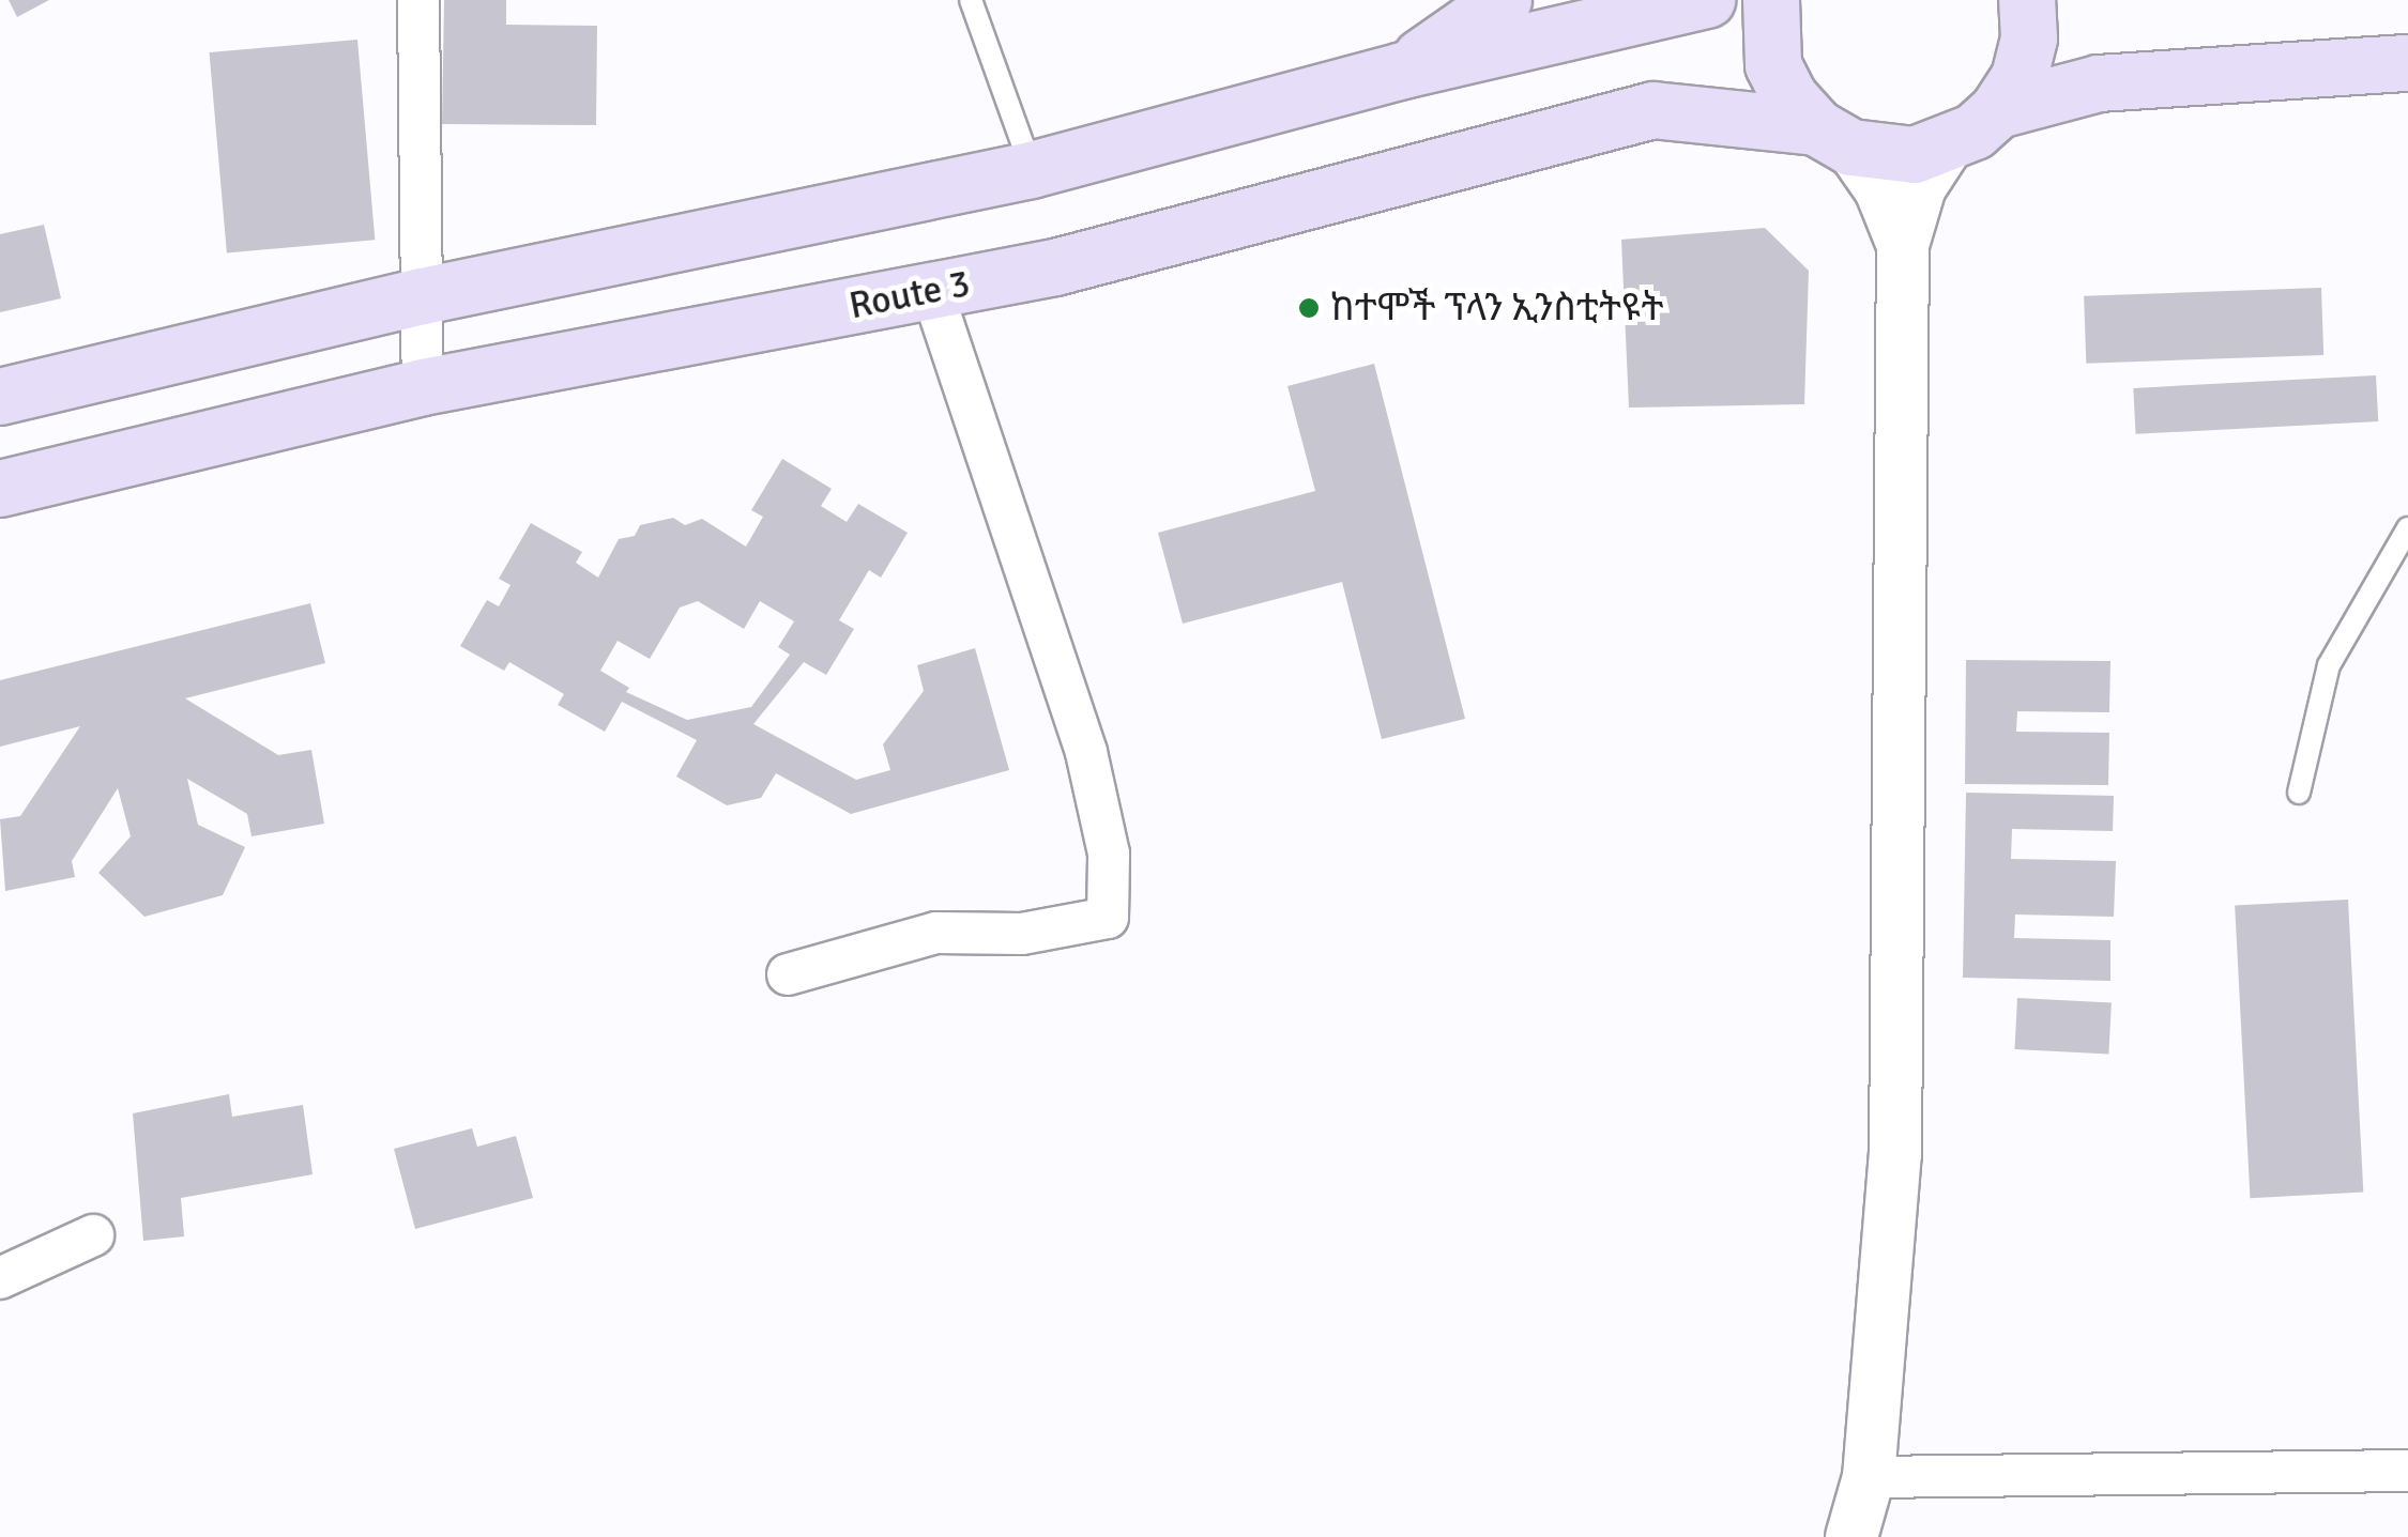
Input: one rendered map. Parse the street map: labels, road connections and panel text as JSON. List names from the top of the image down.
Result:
{
  "streets": {
    "main road": ["Route 3"]
  },
  "places": ["ከተሞች ፕላን ኢንስቲትዩት"]
}
